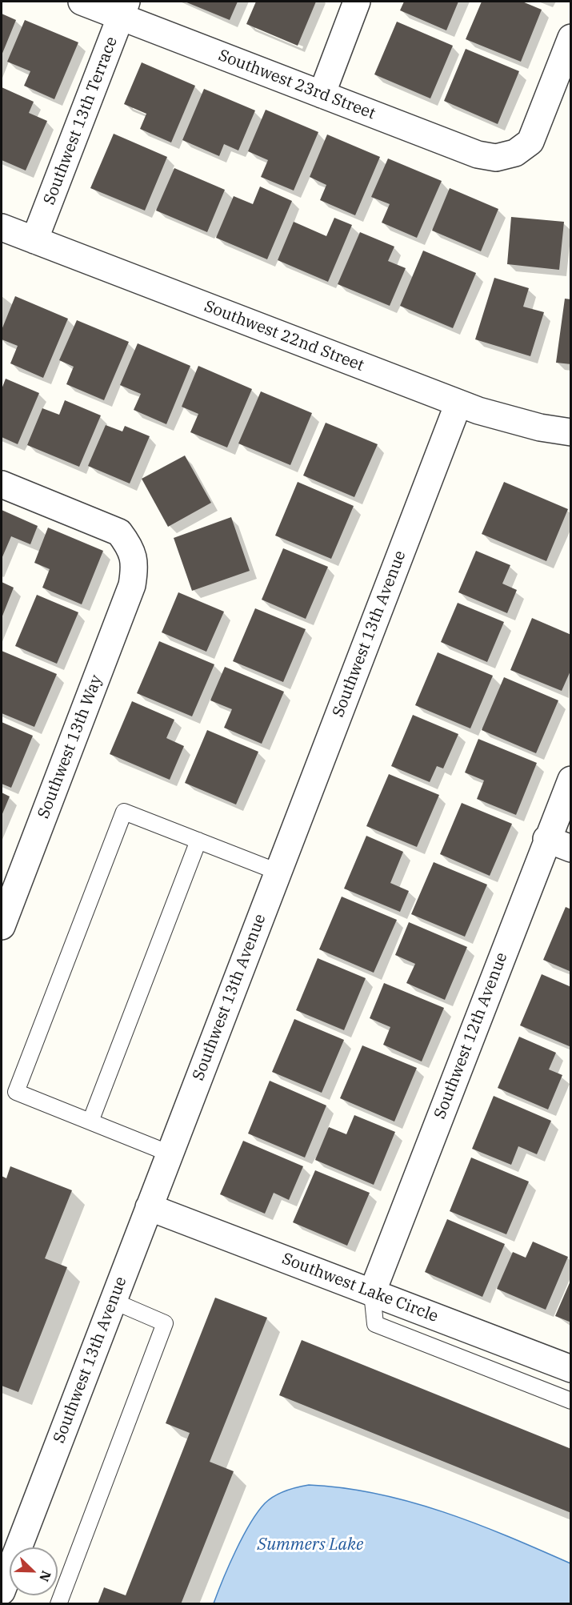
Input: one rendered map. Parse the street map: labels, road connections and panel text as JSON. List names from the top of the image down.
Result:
{
  "streets": {
    "street": [
      "Southwest 23rd Street",
      "Southwest 13th Terrace",
      "Southwest 22nd Street",
      "Southwest 13th Avenue",
      "Southwest 13th Way",
      "Southwest 12th Avenue",
      "Southwest Lake Circle"
    ]
  },
  "crossings": [
    ["Southwest 23rd Street", "Southwest 13th Terrace"],
    ["Southwest 13th Terrace", "Southwest 22nd Street"],
    ["Southwest 22nd Street", "Southwest 13th Avenue"],
    ["Southwest 13th Avenue", "Southwest Lake Circle"],
    ["Southwest 12th Avenue", "Southwest Lake Circle"]
  ],
  "water": ["Summers Lake"],
  "north": "bottom right"
}
